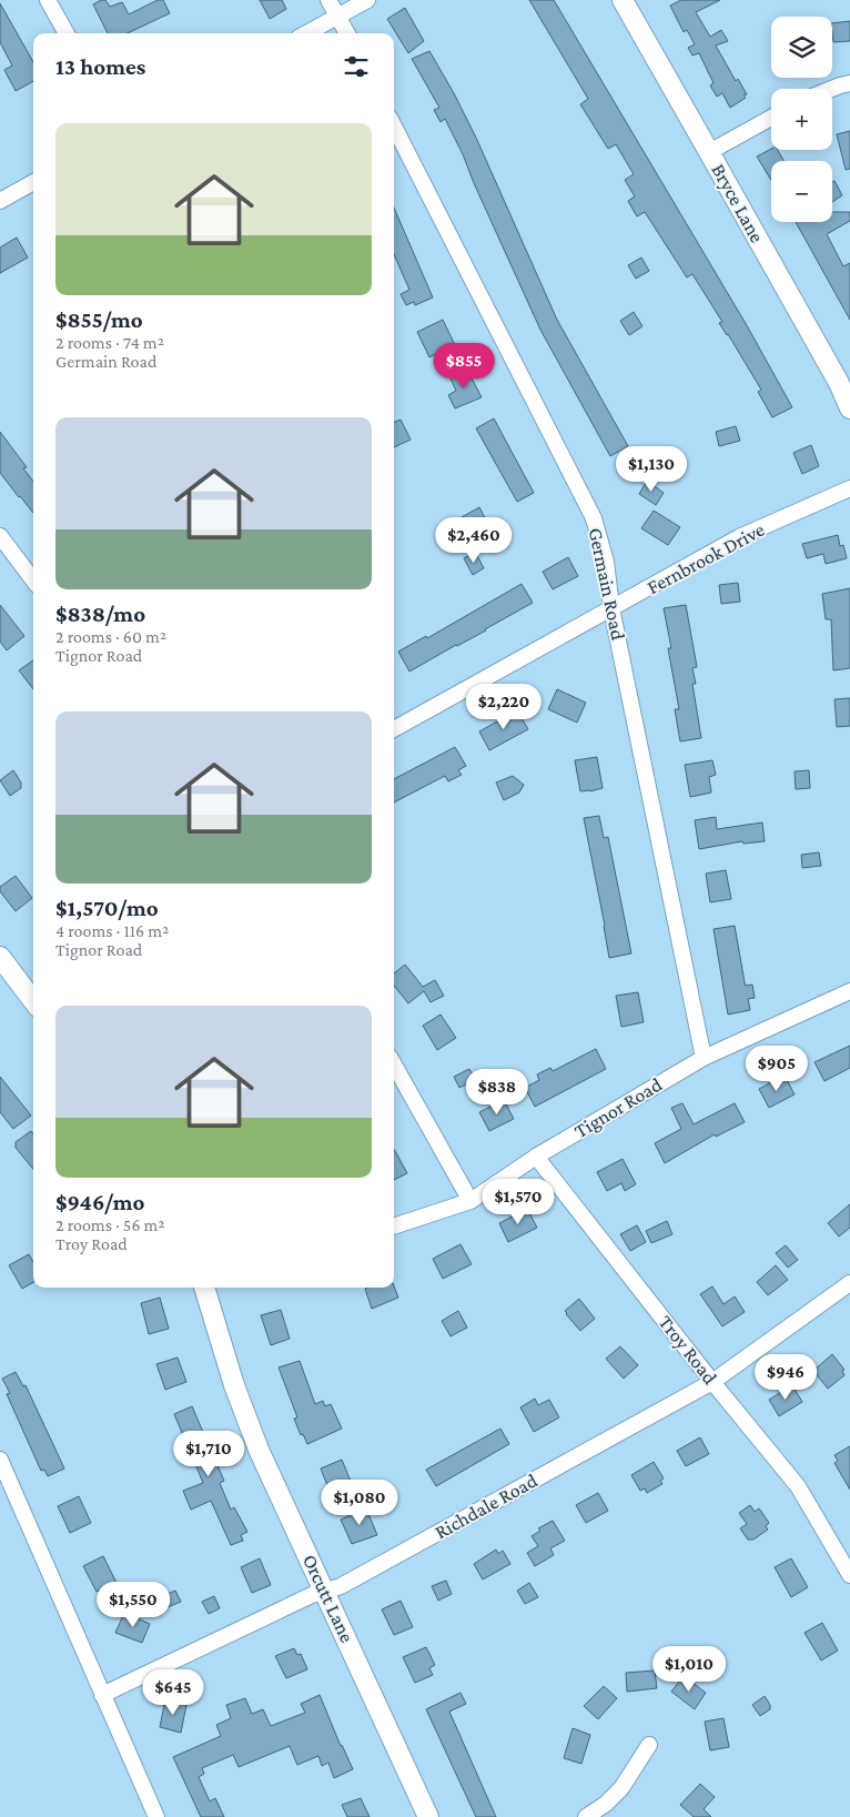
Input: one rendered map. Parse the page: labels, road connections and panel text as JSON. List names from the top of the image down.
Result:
{
  "streets": {
    "street": [
      "Bryce Lane",
      "Fernbrook Drive",
      "Germain Road",
      "Tignor Road",
      "Troy Road",
      "Richdale Road",
      "Orcutt Lane"
    ]
  },
  "crossings": [
    ["Fernbrook Drive", "Germain Road"],
    ["Germain Road", "Tignor Road"],
    ["Tignor Road", "Troy Road"],
    ["Troy Road", "Richdale Road"],
    ["Richdale Road", "Orcutt Lane"]
  ],
  "page": {
    "map_buttons": ["+", "−"],
    "heading": "13 homes",
    "list": [
      {
        "name": "$855/mo",
        "note": "2 rooms · 74 m² · Germain Road"
      },
      {
        "name": "$838/mo",
        "note": "2 rooms · 60 m² · Tignor Road"
      },
      {
        "name": "$1,570/mo",
        "note": "4 rooms · 116 m² · Tignor Road"
      },
      {
        "name": "$946/mo",
        "note": "2 rooms · 56 m² · Troy Road"
      }
    ],
    "price": [
      "$855",
      "$1,130",
      "$2,460",
      "$2,220",
      "$905",
      "$838",
      "$1,570",
      "$946",
      "$1,710",
      "$1,080",
      "$1,550",
      "$1,010",
      "$645"
    ]
  }
}
